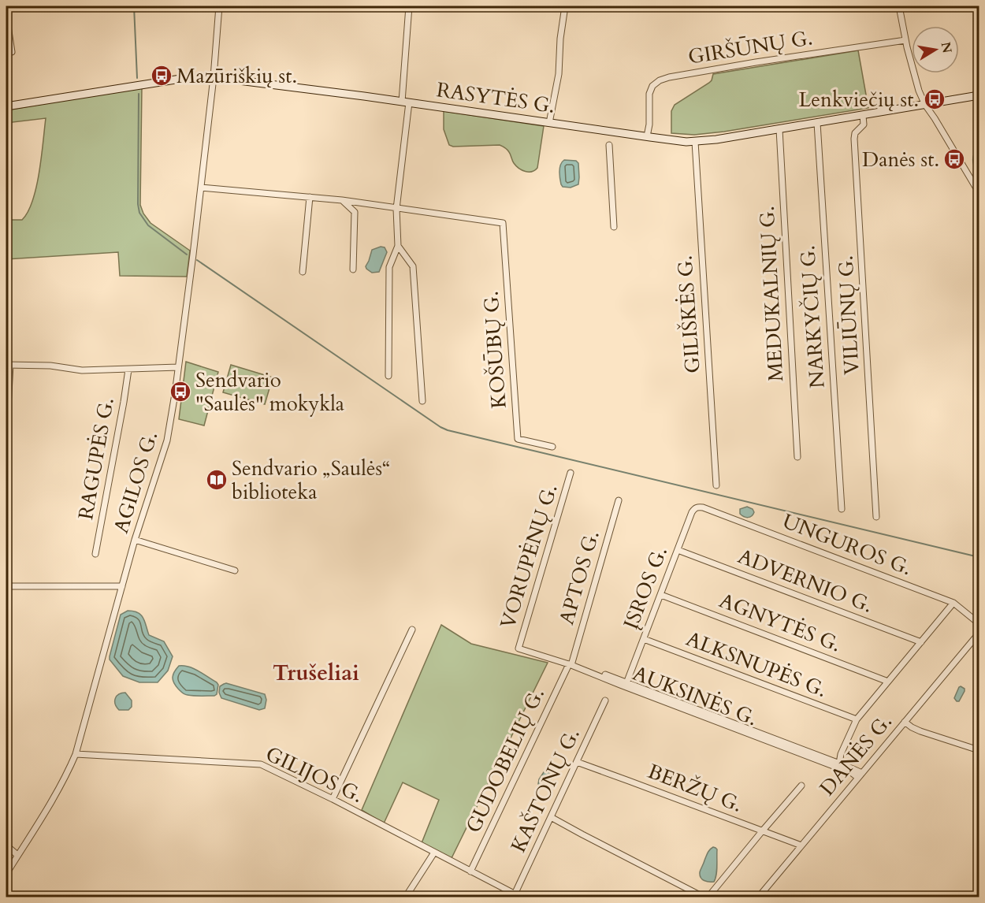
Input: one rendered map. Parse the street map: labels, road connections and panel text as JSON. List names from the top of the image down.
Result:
{
  "streets": {
    "main road": ["RASYTĖS G."],
    "street": [
      "GIRŠŪNŲ G.",
      "MEDUKALNIŲ G.",
      "GILIŠKĖS G.",
      "VILIŪNŲ G.",
      "NARKYČIŲ G.",
      "KOŠŪBŲ G.",
      "RAGUPĖS G.",
      "AGILOS G.",
      "UNGUROS G.",
      "VORUPĖNŲ G.",
      "APTOS G.",
      "ADVERNIO G.",
      "ĮSROS G.",
      "AGNYTĖS G.",
      "ALKSNUPĖS G.",
      "AUKSINĖS G.",
      "DANĖS G.",
      "GUDOBELIŲ G.",
      "GILIJOS G.",
      "BERŽŲ G.",
      "KAŠTONŲ G."
    ]
  },
  "crossings": [
    ["GIRŠŪNŲ G.", "RASYTĖS G."],
    ["RASYTĖS G.", "MEDUKALNIŲ G."],
    ["RASYTĖS G.", "GILIŠKĖS G."],
    ["RASYTĖS G.", "VILIŪNŲ G."],
    ["RASYTĖS G.", "NARKYČIŲ G."],
    ["RASYTĖS G.", "AGILOS G."],
    ["AGILOS G.", "GILIJOS G."],
    ["UNGUROS G.", "ĮSROS G."],
    ["VORUPĖNŲ G.", "AUKSINĖS G."],
    ["APTOS G.", "AUKSINĖS G."],
    ["APTOS G.", "GUDOBELIŲ G."],
    ["ADVERNIO G.", "ĮSROS G."],
    ["ĮSROS G.", "AGNYTĖS G."],
    ["ĮSROS G.", "ALKSNUPĖS G."],
    ["AUKSINĖS G.", "DANĖS G."],
    ["AUKSINĖS G.", "GUDOBELIŲ G."],
    ["DANĖS G.", "BERŽŲ G."],
    ["GUDOBELIŲ G.", "GILIJOS G."],
    ["GILIJOS G.", "KAŠTONŲ G."],
    ["BERŽŲ G.", "KAŠTONŲ G."]
  ],
  "districts": ["Trušeliai"],
  "places": {
    "bus stop": [
      "Mazūriškių st.",
      "Lenkviečių st.",
      "Danės st.",
      "Sendvario \"Saulės\" mokykla"
    ],
    "library": ["Sendvario „Saulės“ biblioteka"]
  },
  "north": "right"
}
